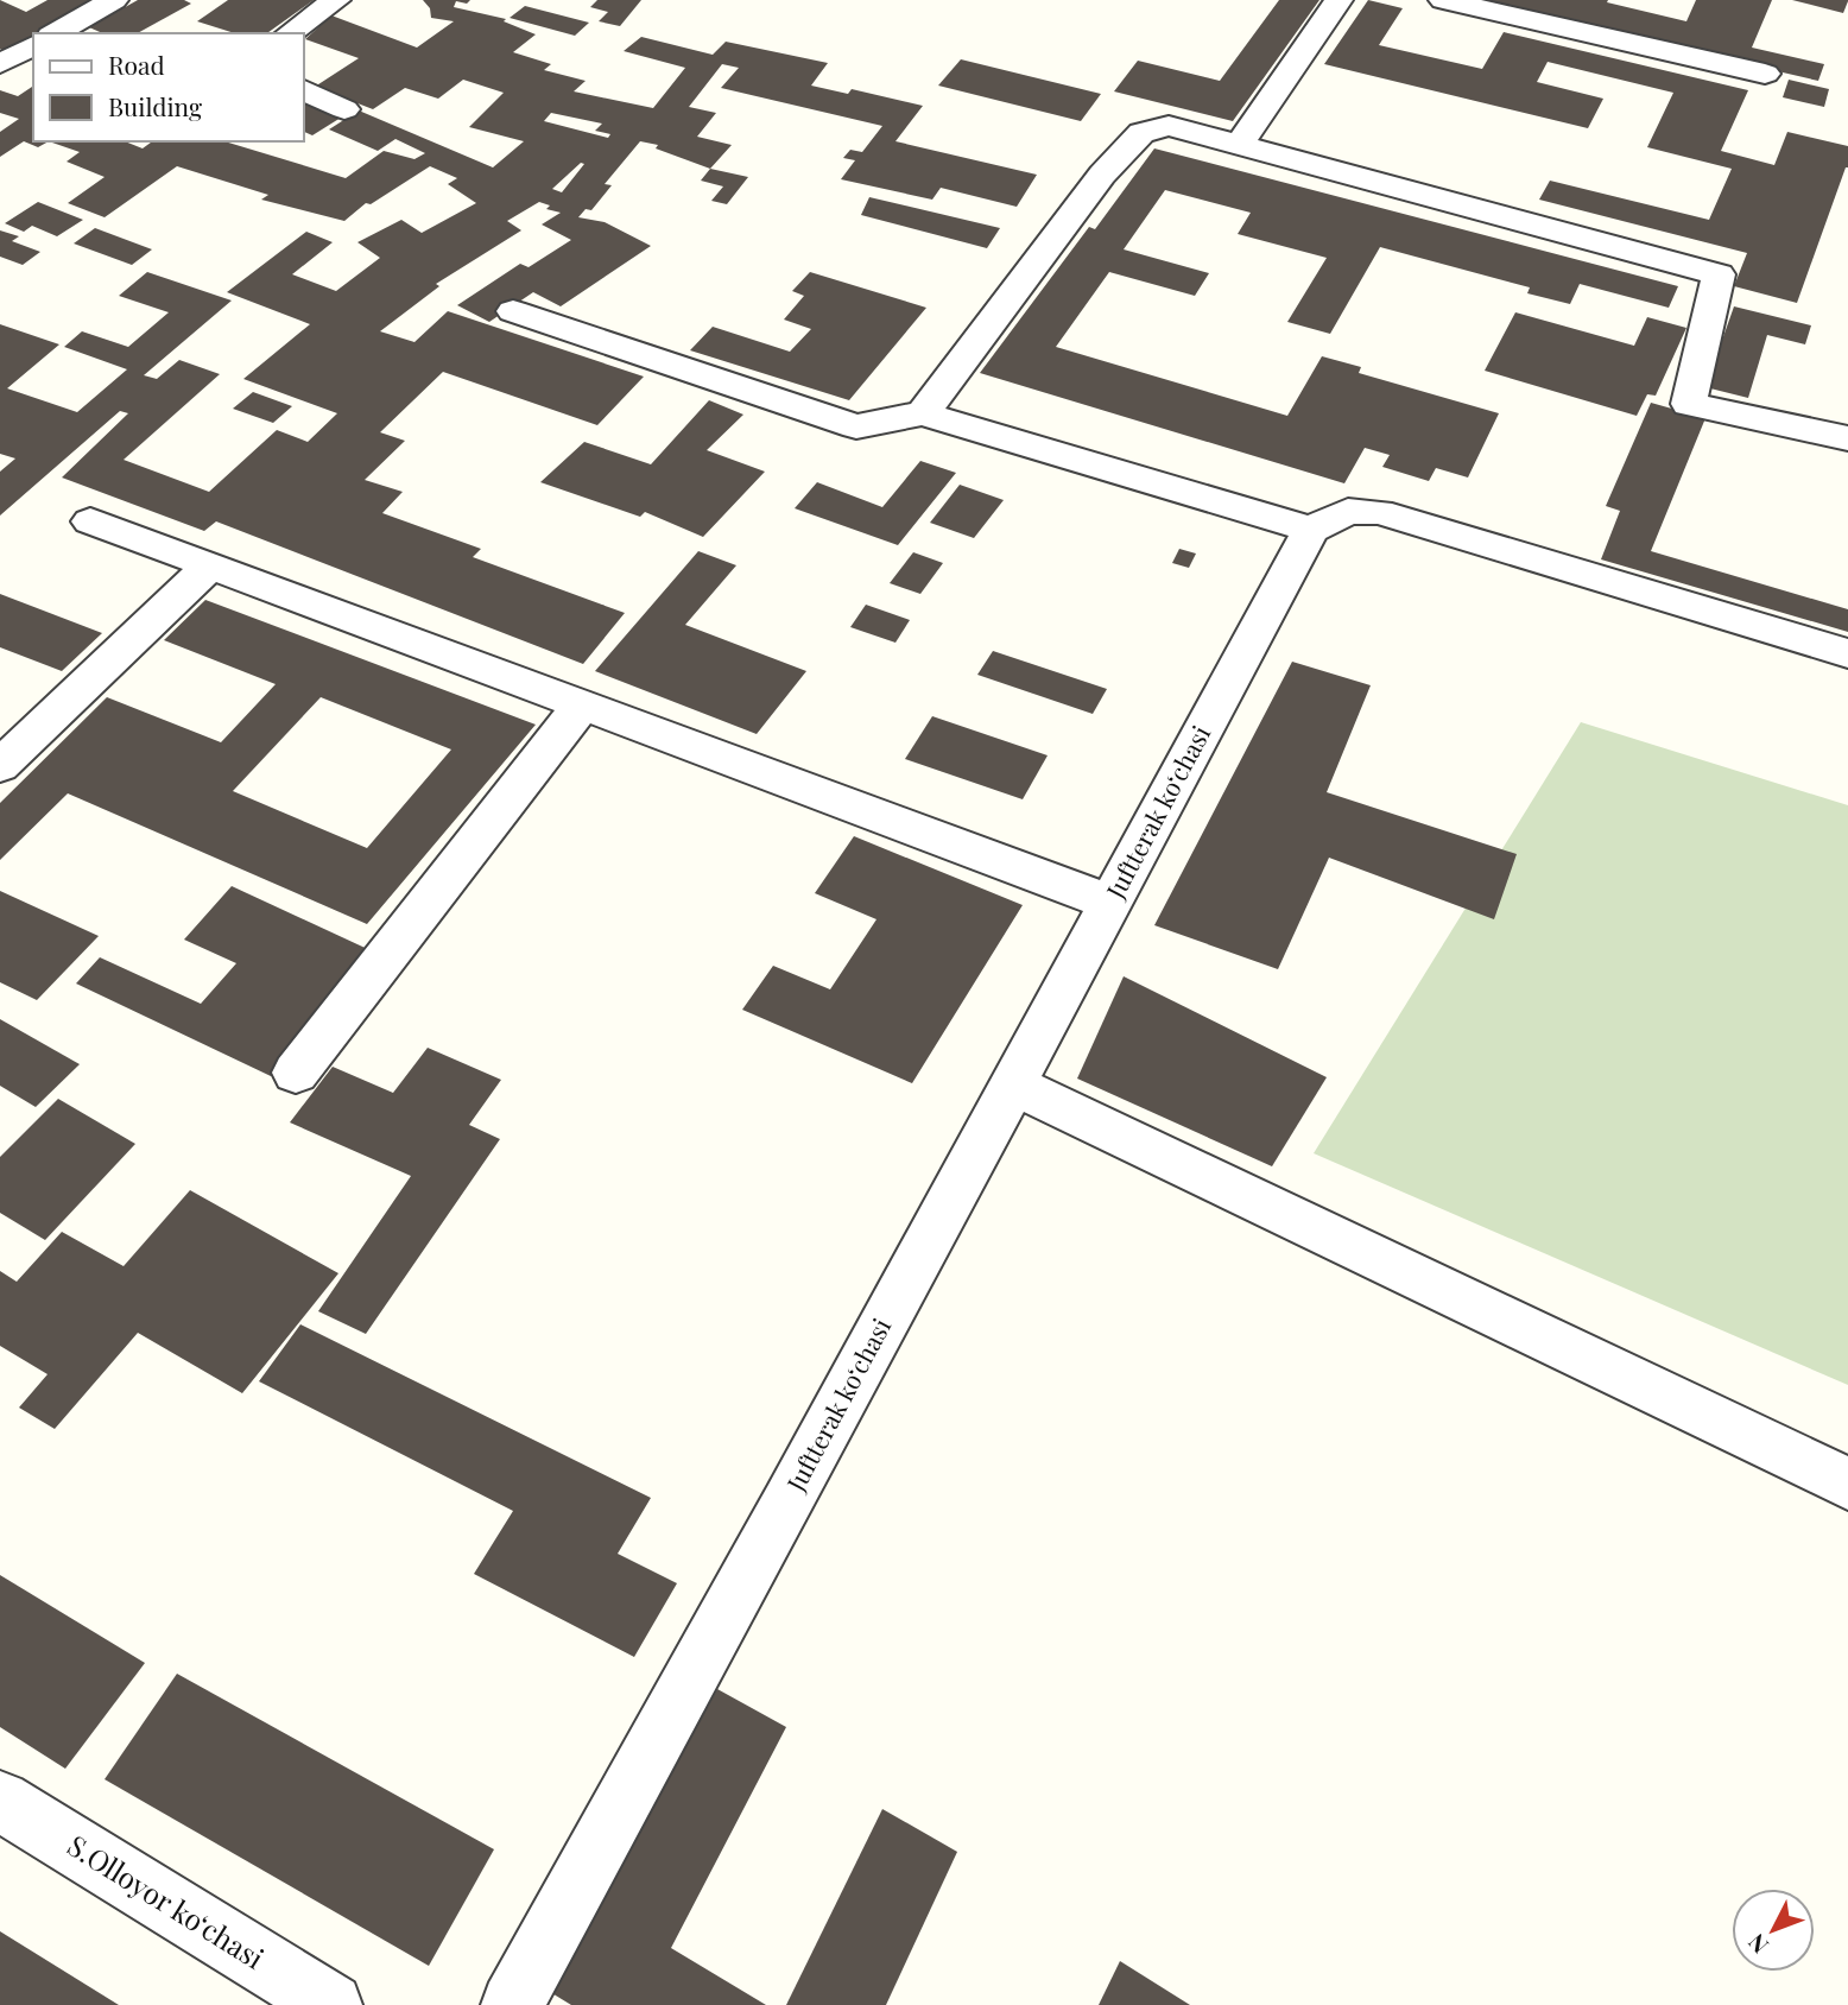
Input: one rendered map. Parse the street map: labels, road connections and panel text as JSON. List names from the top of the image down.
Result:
{
  "streets": {
    "street": ["Juftterak koʻchasi", "S.Olloyor koʻchasi"]
  },
  "legend": ["Road", "Building"],
  "north": "bottom left"
}
